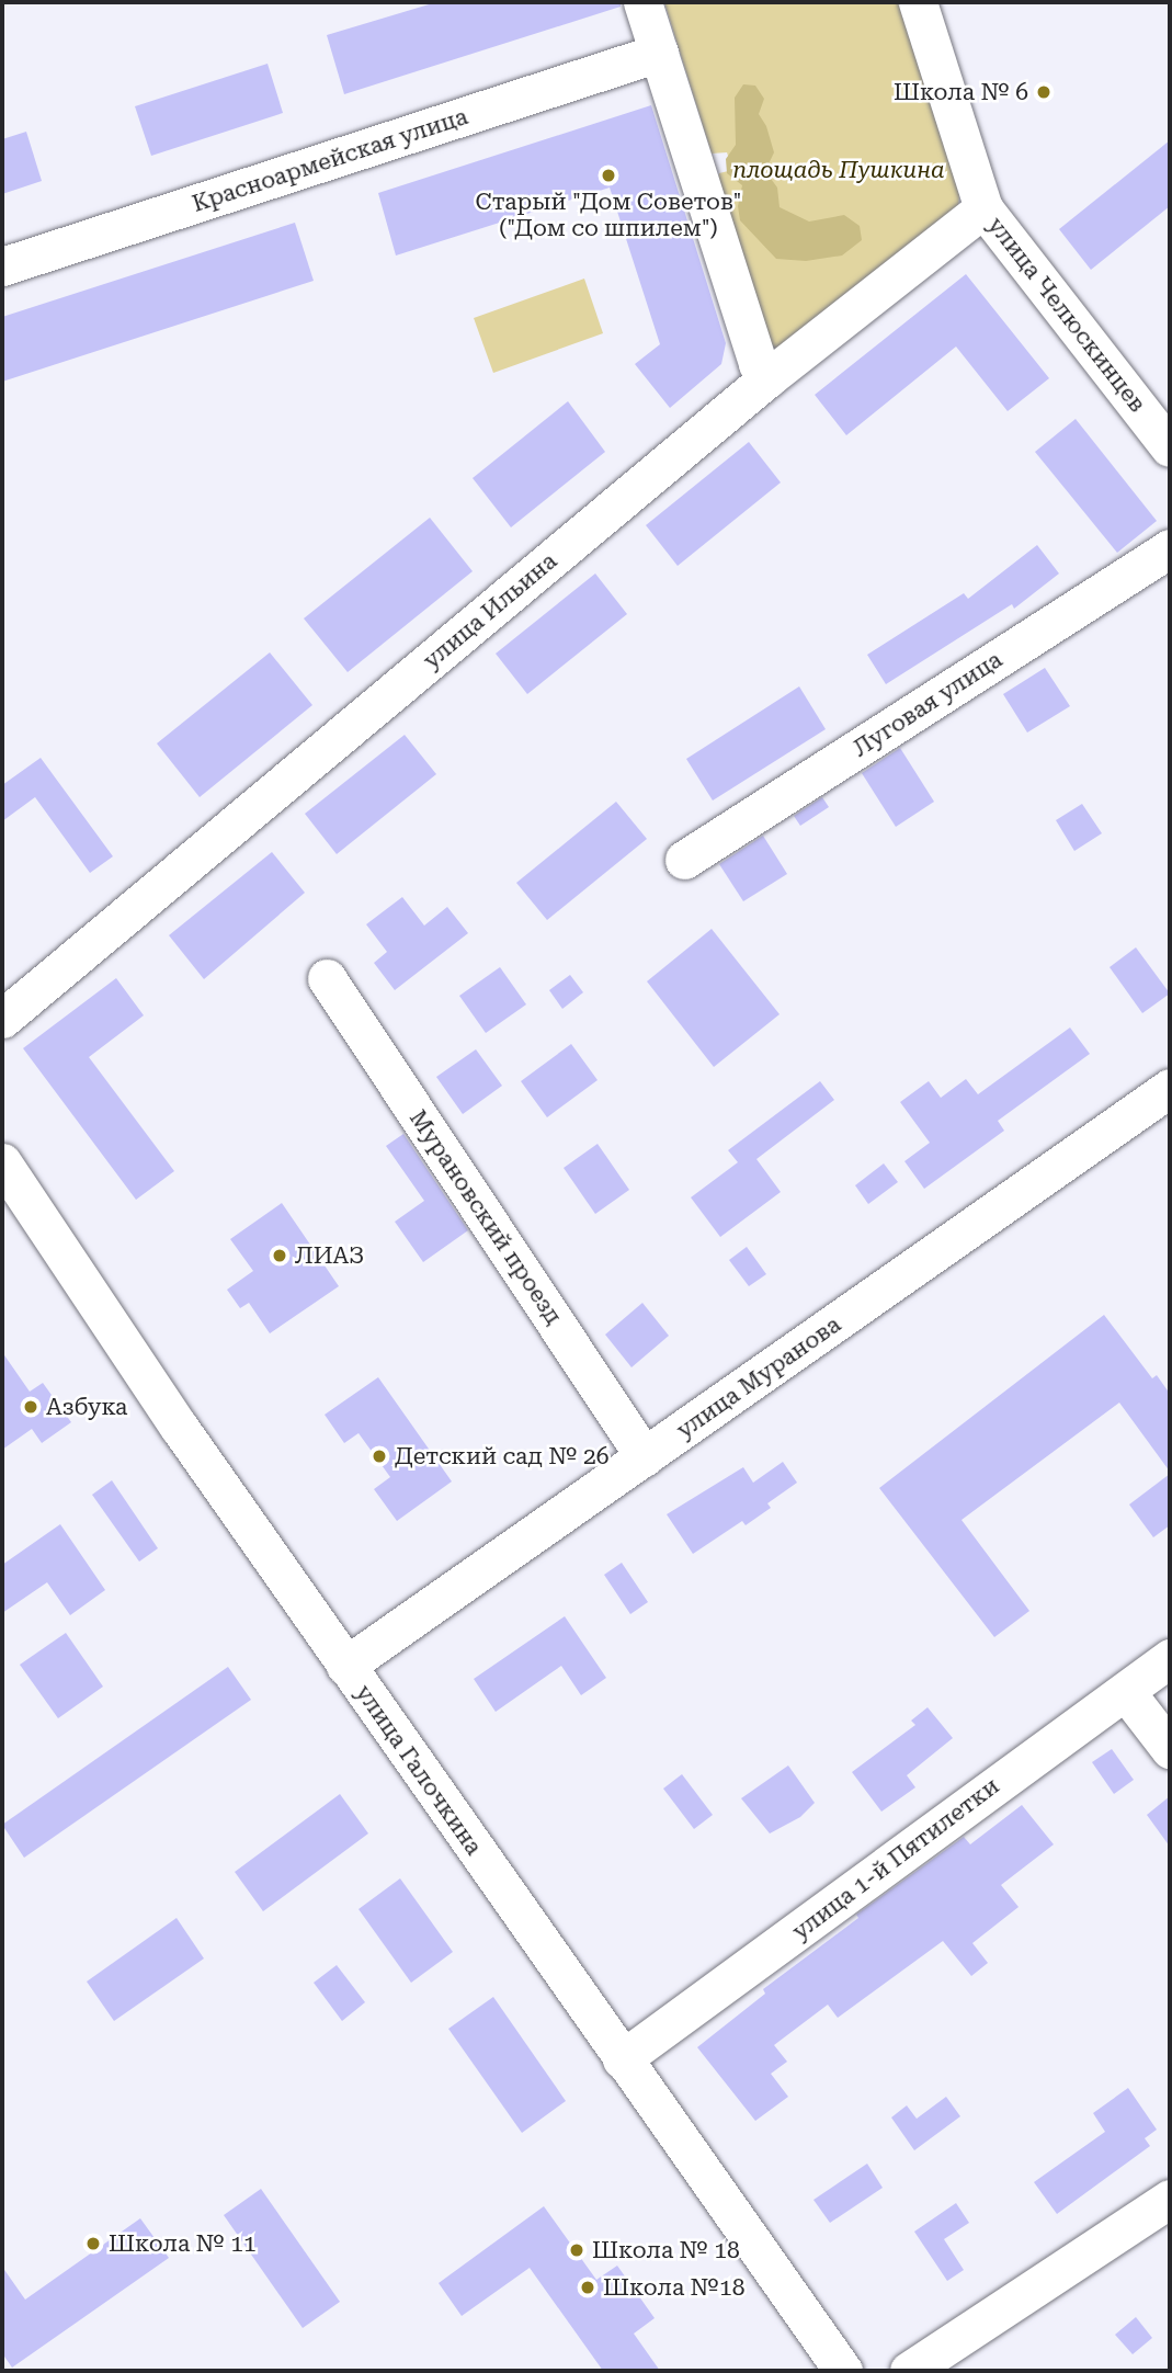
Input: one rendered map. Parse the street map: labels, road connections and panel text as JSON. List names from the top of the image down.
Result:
{
  "streets": {
    "street": [
      "Красноармейская улица",
      "улица Челюскинцев",
      "улица Ильина",
      "Луговая улица",
      "Мурановский проезд",
      "улица Муранова",
      "улица Галочкина",
      "улица 1-й Пятилетки"
    ]
  },
  "crossings": [
    ["улица Челюскинцев", "улица Ильина"],
    ["Мурановский проезд", "улица Муранова"],
    ["улица Муранова", "улица Галочкина"],
    ["улица Галочкина", "улица 1-й Пятилетки"]
  ],
  "parks": ["площадь Пушкина"],
  "places": [
    "Школа № 6",
    "Старый \"Дом Советов\" (\"Дом со шпилем\")",
    "ЛИАЗ",
    "Азбука",
    "Детский сад № 26",
    "Школа № 11",
    "Школа № 18",
    "Школа №18"
  ]
}
